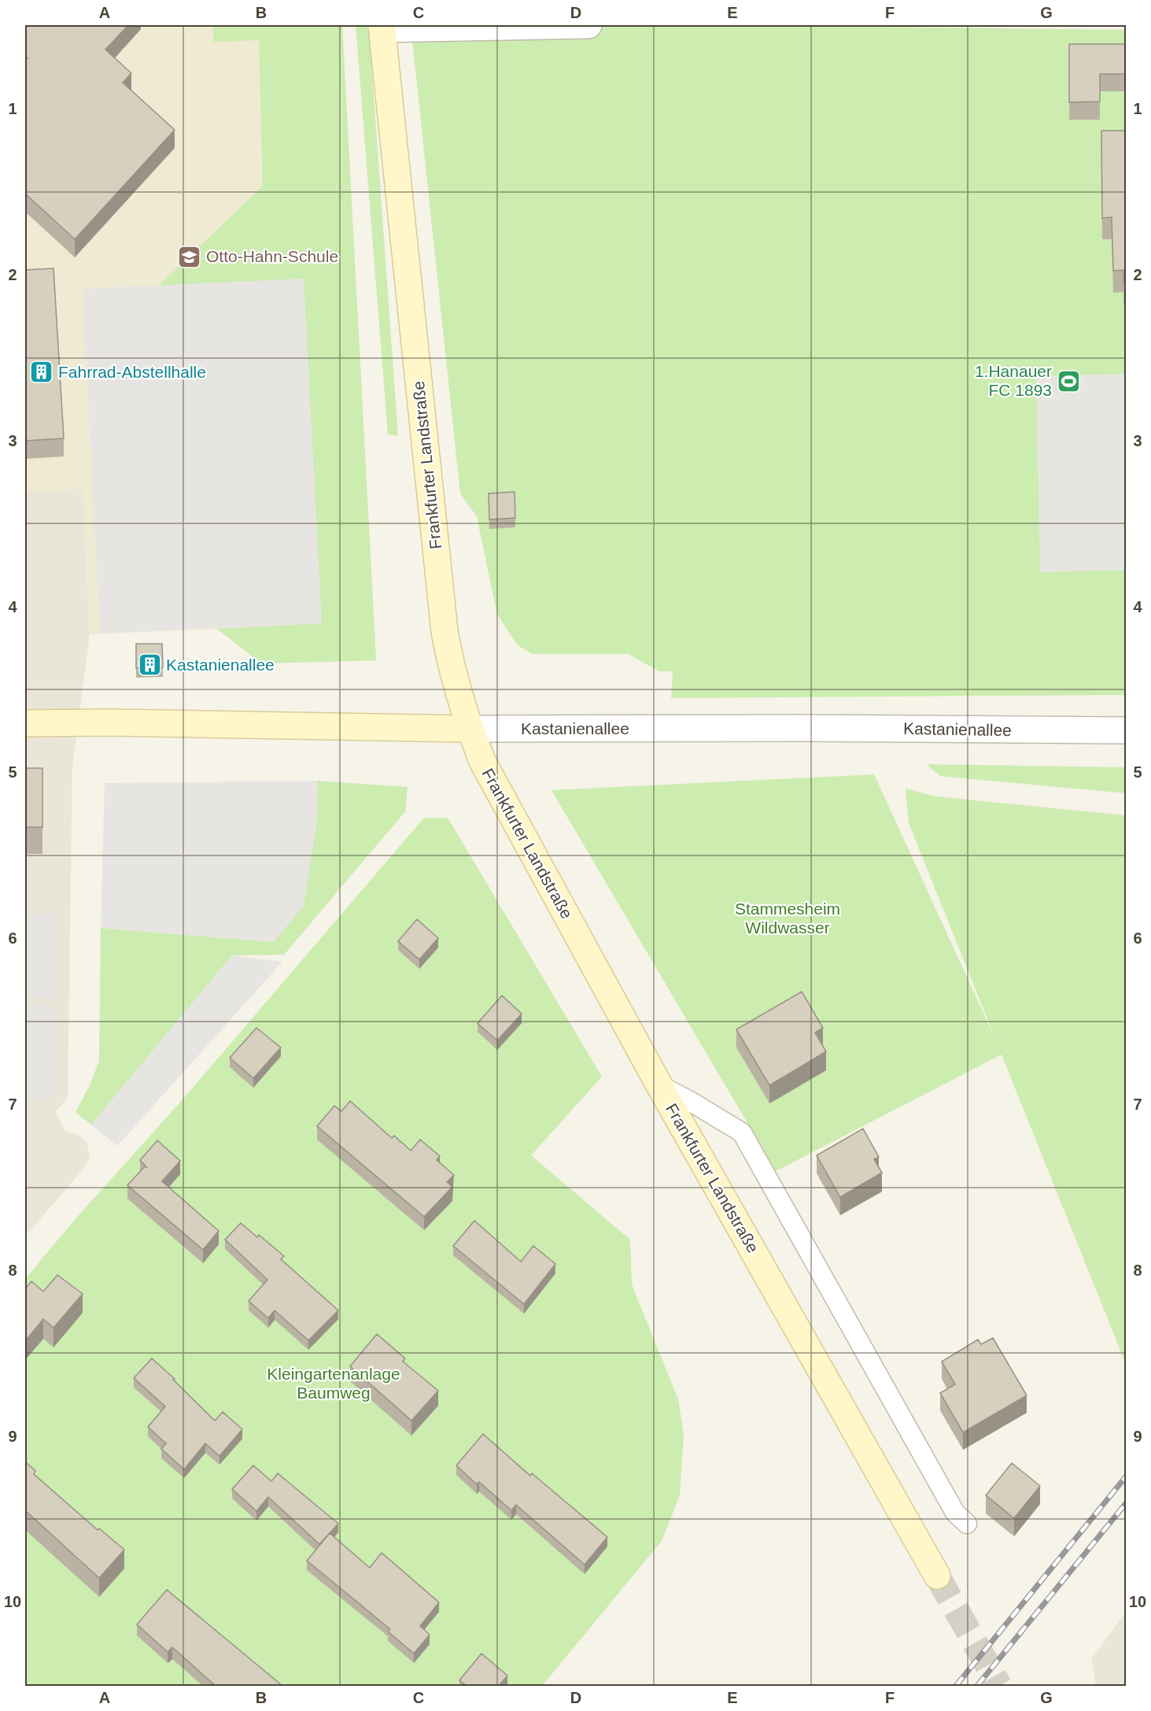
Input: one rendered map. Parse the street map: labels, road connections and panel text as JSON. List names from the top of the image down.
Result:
{
  "streets": {
    "main road": ["Frankfurter Landstraße", "Kastanienallee"]
  },
  "crossings": [
    ["Frankfurter Landstraße", "Kastanienallee"]
  ],
  "parks": ["Stammesheim Wildwasser", "Kleingartenanlage Baumweg"],
  "places": {
    "school or university": ["Otto-Hahn-Schule"],
    "building": ["Fahrrad-Abstellhalle", "Kastanienallee"],
    "sports": ["1.Hanauer FC 1893"]
  },
  "grid": {
    "columns": [
      "A",
      "B",
      "C",
      "D",
      "E",
      "F",
      "G"
    ],
    "rows": [
      "1",
      "2",
      "3",
      "4",
      "5",
      "6",
      "7",
      "8",
      "9",
      "10"
    ]
  }
}
